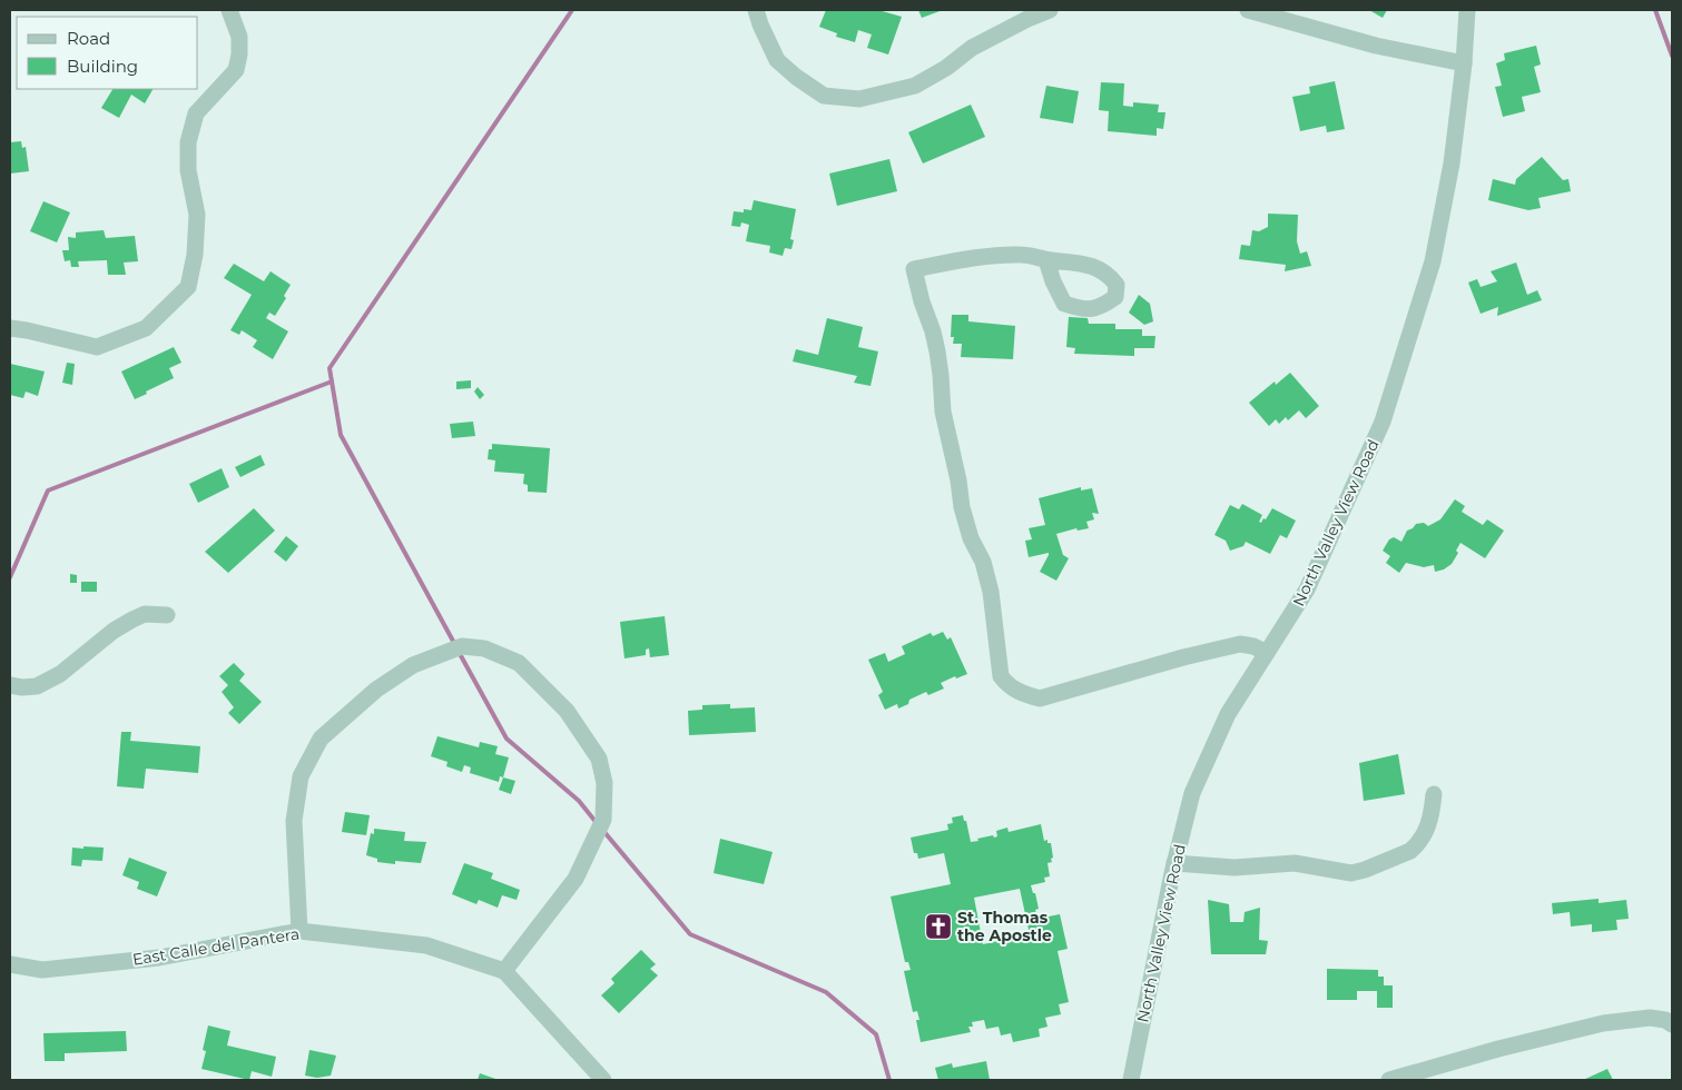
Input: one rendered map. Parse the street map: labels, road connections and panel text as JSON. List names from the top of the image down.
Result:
{
  "streets": {
    "street": ["North Valley View Road", "East Calle del Pantera"]
  },
  "places": {
    "church": ["St. Thomas the Apostle"]
  },
  "legend": ["Road", "Building"]
}
